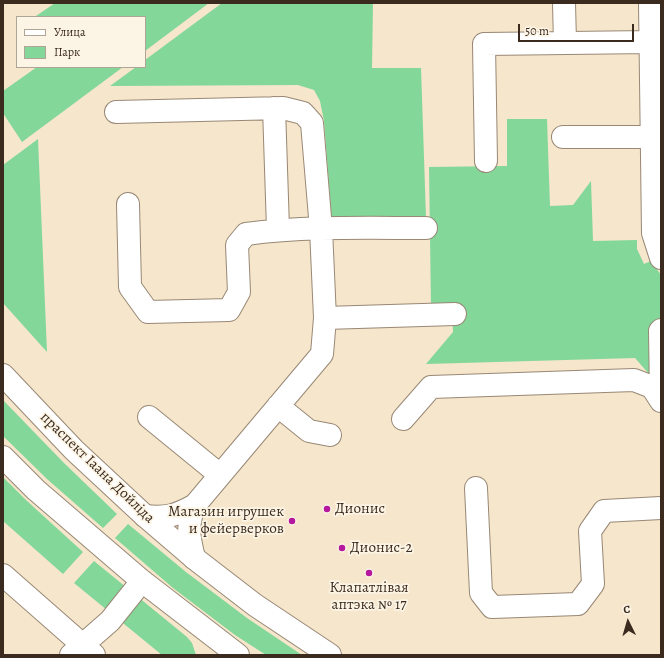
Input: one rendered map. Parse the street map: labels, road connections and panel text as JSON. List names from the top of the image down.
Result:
{
  "streets": {
    "main road": ["праспект Іаана Дойліда"]
  },
  "places": [
    "Дионис",
    "Магазин игрушек и фейерверков",
    "Дионис-2",
    "Клапатлівая аптэка № 17"
  ],
  "legend": ["Улица", "Парк"],
  "scale_bar": "50 m",
  "north": "top"
}
